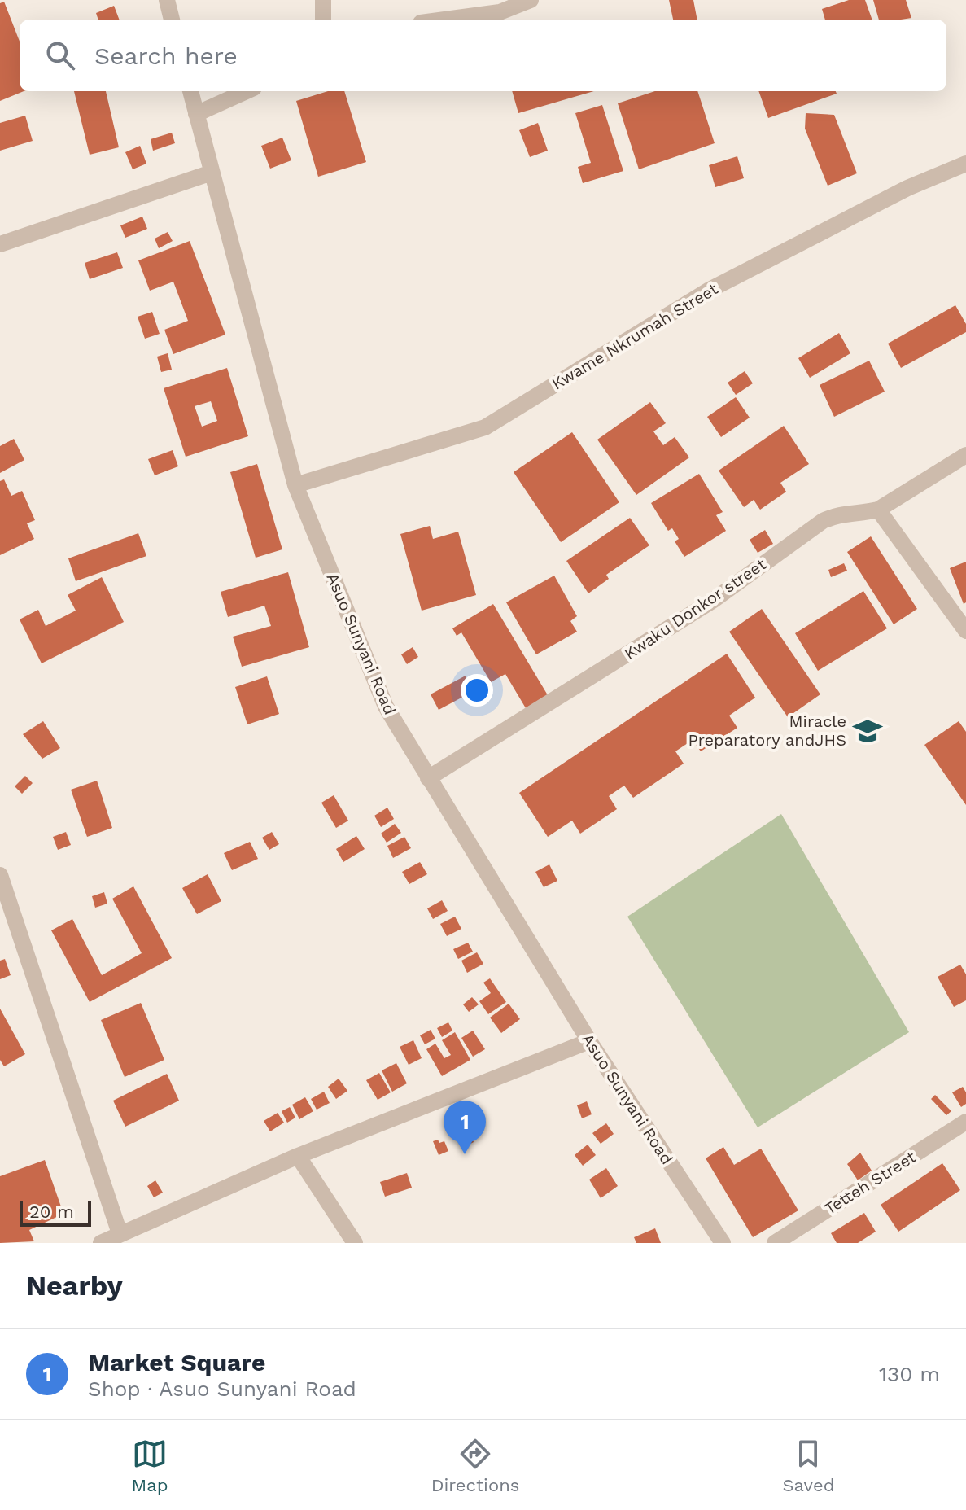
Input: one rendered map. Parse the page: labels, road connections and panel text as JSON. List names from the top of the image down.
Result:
{
  "streets": {
    "street": [
      "Kwame Nkrumah Street",
      "Kwaku Donkor street",
      "Asuo Sunyani Road",
      "Tetteh Street"
    ]
  },
  "crossings": [
    ["Kwame Nkrumah Street", "Asuo Sunyani Road"],
    ["Kwaku Donkor street", "Asuo Sunyani Road"]
  ],
  "places": {
    "school or university": ["Miracle Preparatory andJHS"]
  },
  "scale_bar": "20 m",
  "page": {
    "search": "Search here",
    "pins": "1",
    "scale": "20 m",
    "heading": "Nearby",
    "list": [
      {
        "mark": "1",
        "name": "Market Square",
        "note": "Shop · Asuo Sunyani Road",
        "value": "130 m"
      }
    ],
    "nav": ["Map", "Directions", "Saved"]
  }
}
